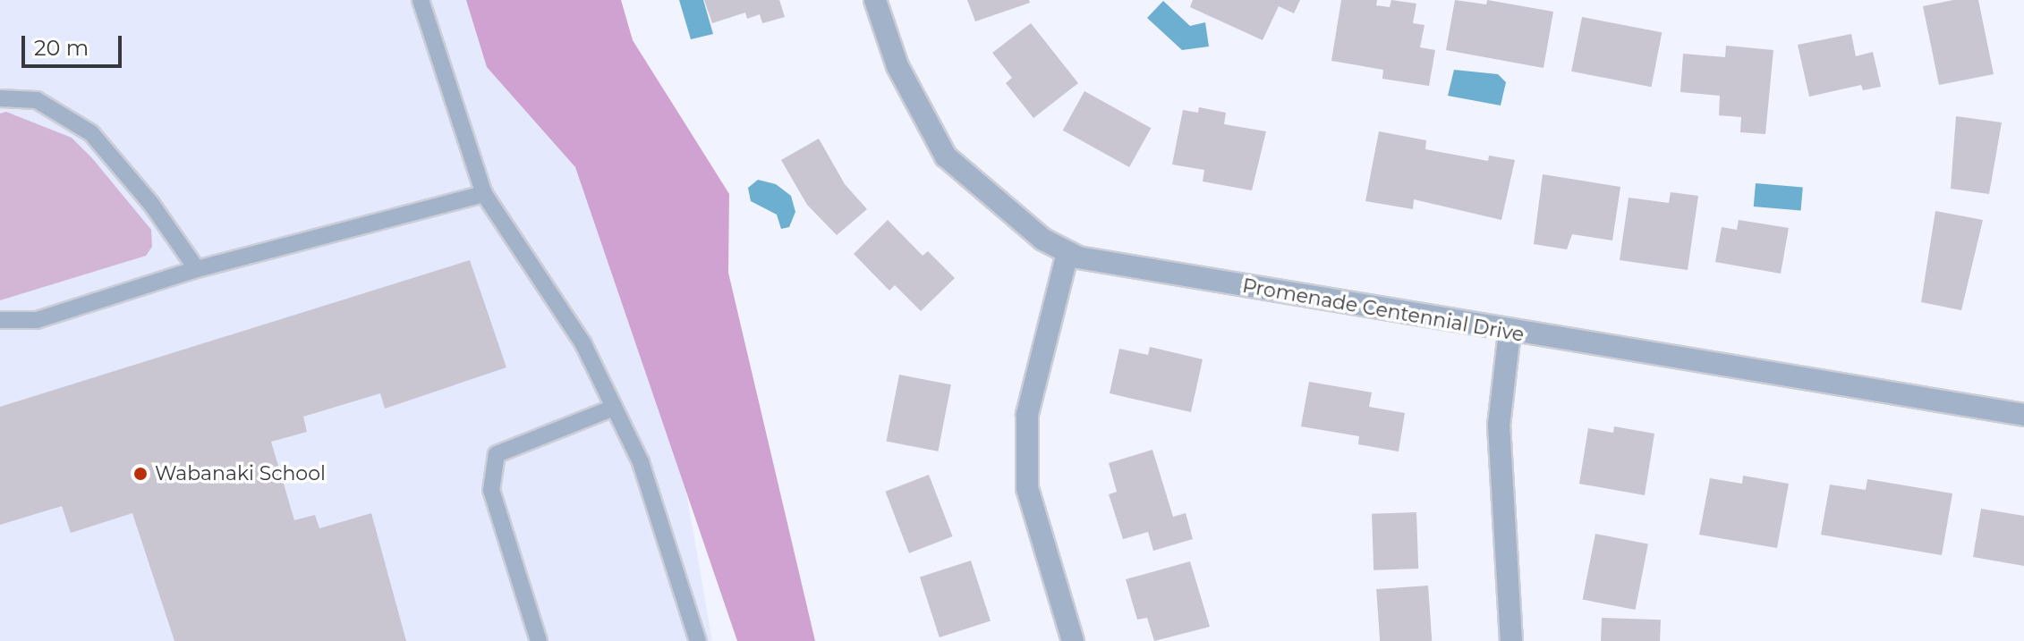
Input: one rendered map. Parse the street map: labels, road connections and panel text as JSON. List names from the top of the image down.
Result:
{
  "streets": {
    "street": ["Promenade Centennial Drive"]
  },
  "places": ["Wabanaki School"],
  "scale_bar": "20 m"
}
